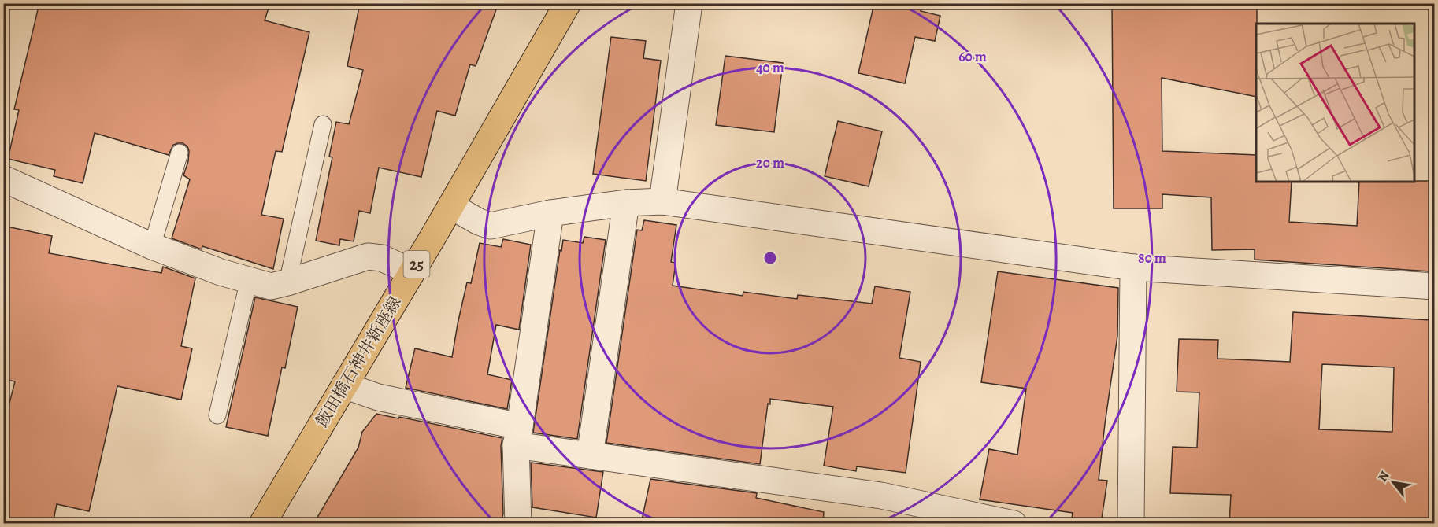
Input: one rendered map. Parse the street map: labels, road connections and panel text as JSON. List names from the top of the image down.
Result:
{
  "streets": {
    "main road": ["25", "飯田橋石神井新座線"]
  },
  "north": "top left",
  "rings": [
    "60 m",
    "40 m",
    "20 m",
    "80 m"
  ]
}
